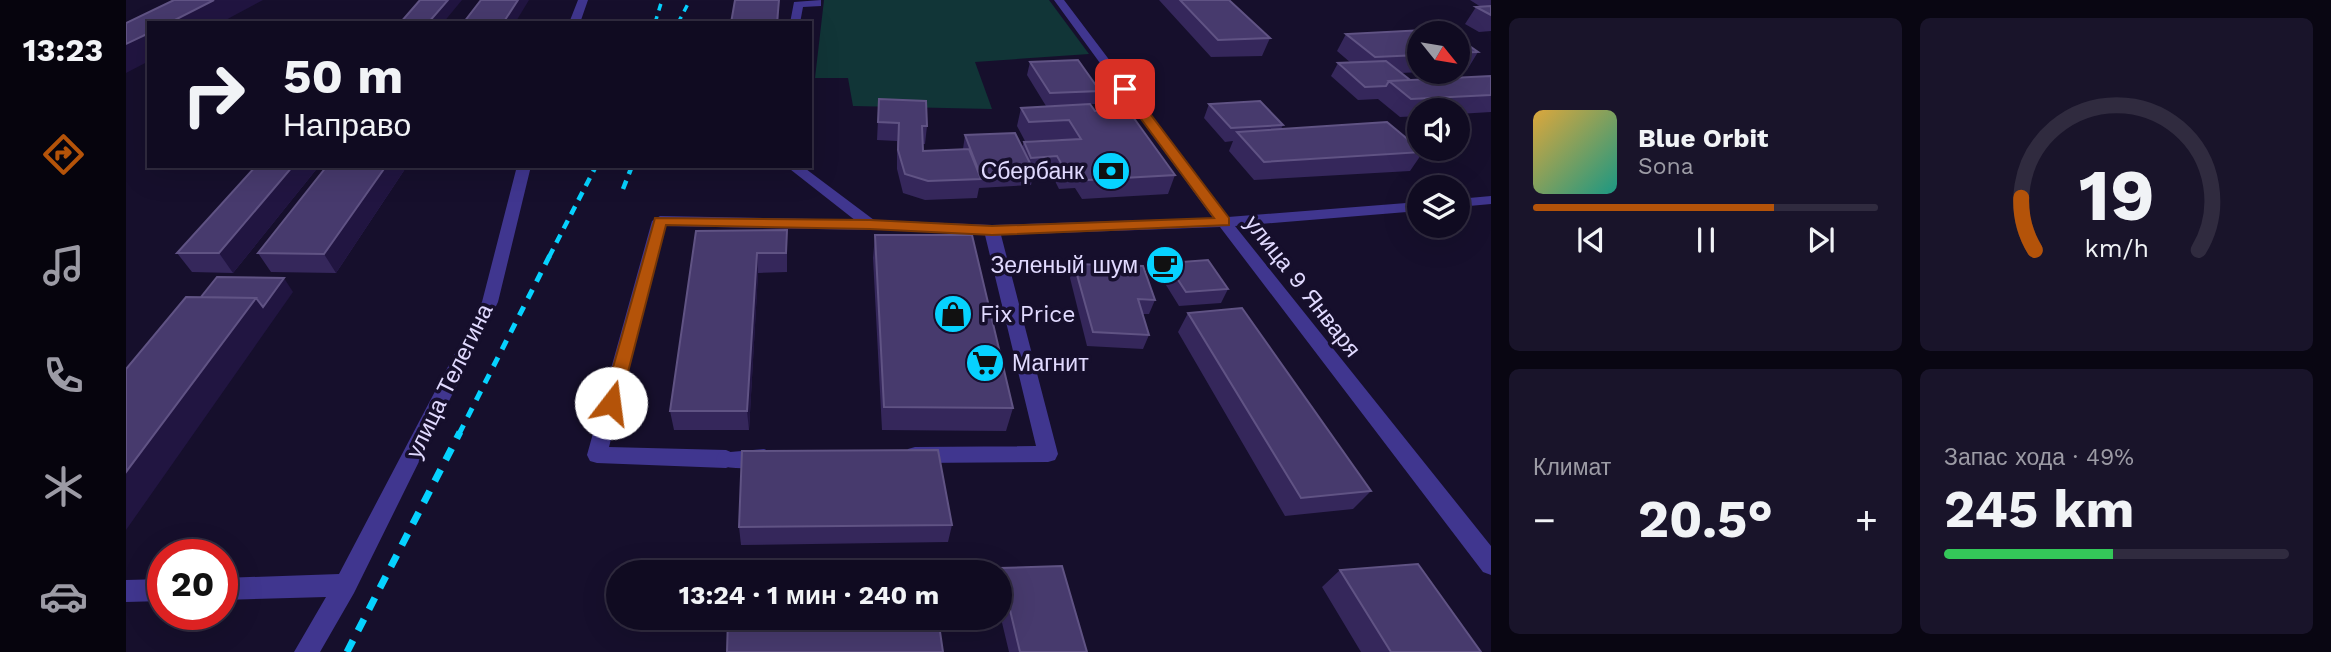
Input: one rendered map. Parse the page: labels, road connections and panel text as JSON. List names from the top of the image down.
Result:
{
  "streets": {
    "street": ["улица 9 Января", "улица Телегина"]
  },
  "places": {
    "bank": ["Сбербанк"],
    "cafe": ["Зеленый шум"],
    "shop": ["Fix Price"],
    "supermarket": ["Магнит"]
  },
  "north": "bottom right",
  "page": {
    "tabs": "13:23",
    "turn": ["50 m", "Направо"],
    "song": ["Blue Orbit", "Sona"],
    "tile": [
      "Климат",
      ["Запас хода · 49%", "245 km"]
    ],
    "heat": ["−", "20.5°", "+"],
    "limit": "20",
    "trip": "13:24 · 1 мин · 240 m",
    "gauge": ["19", "km/h"]
  }
}
